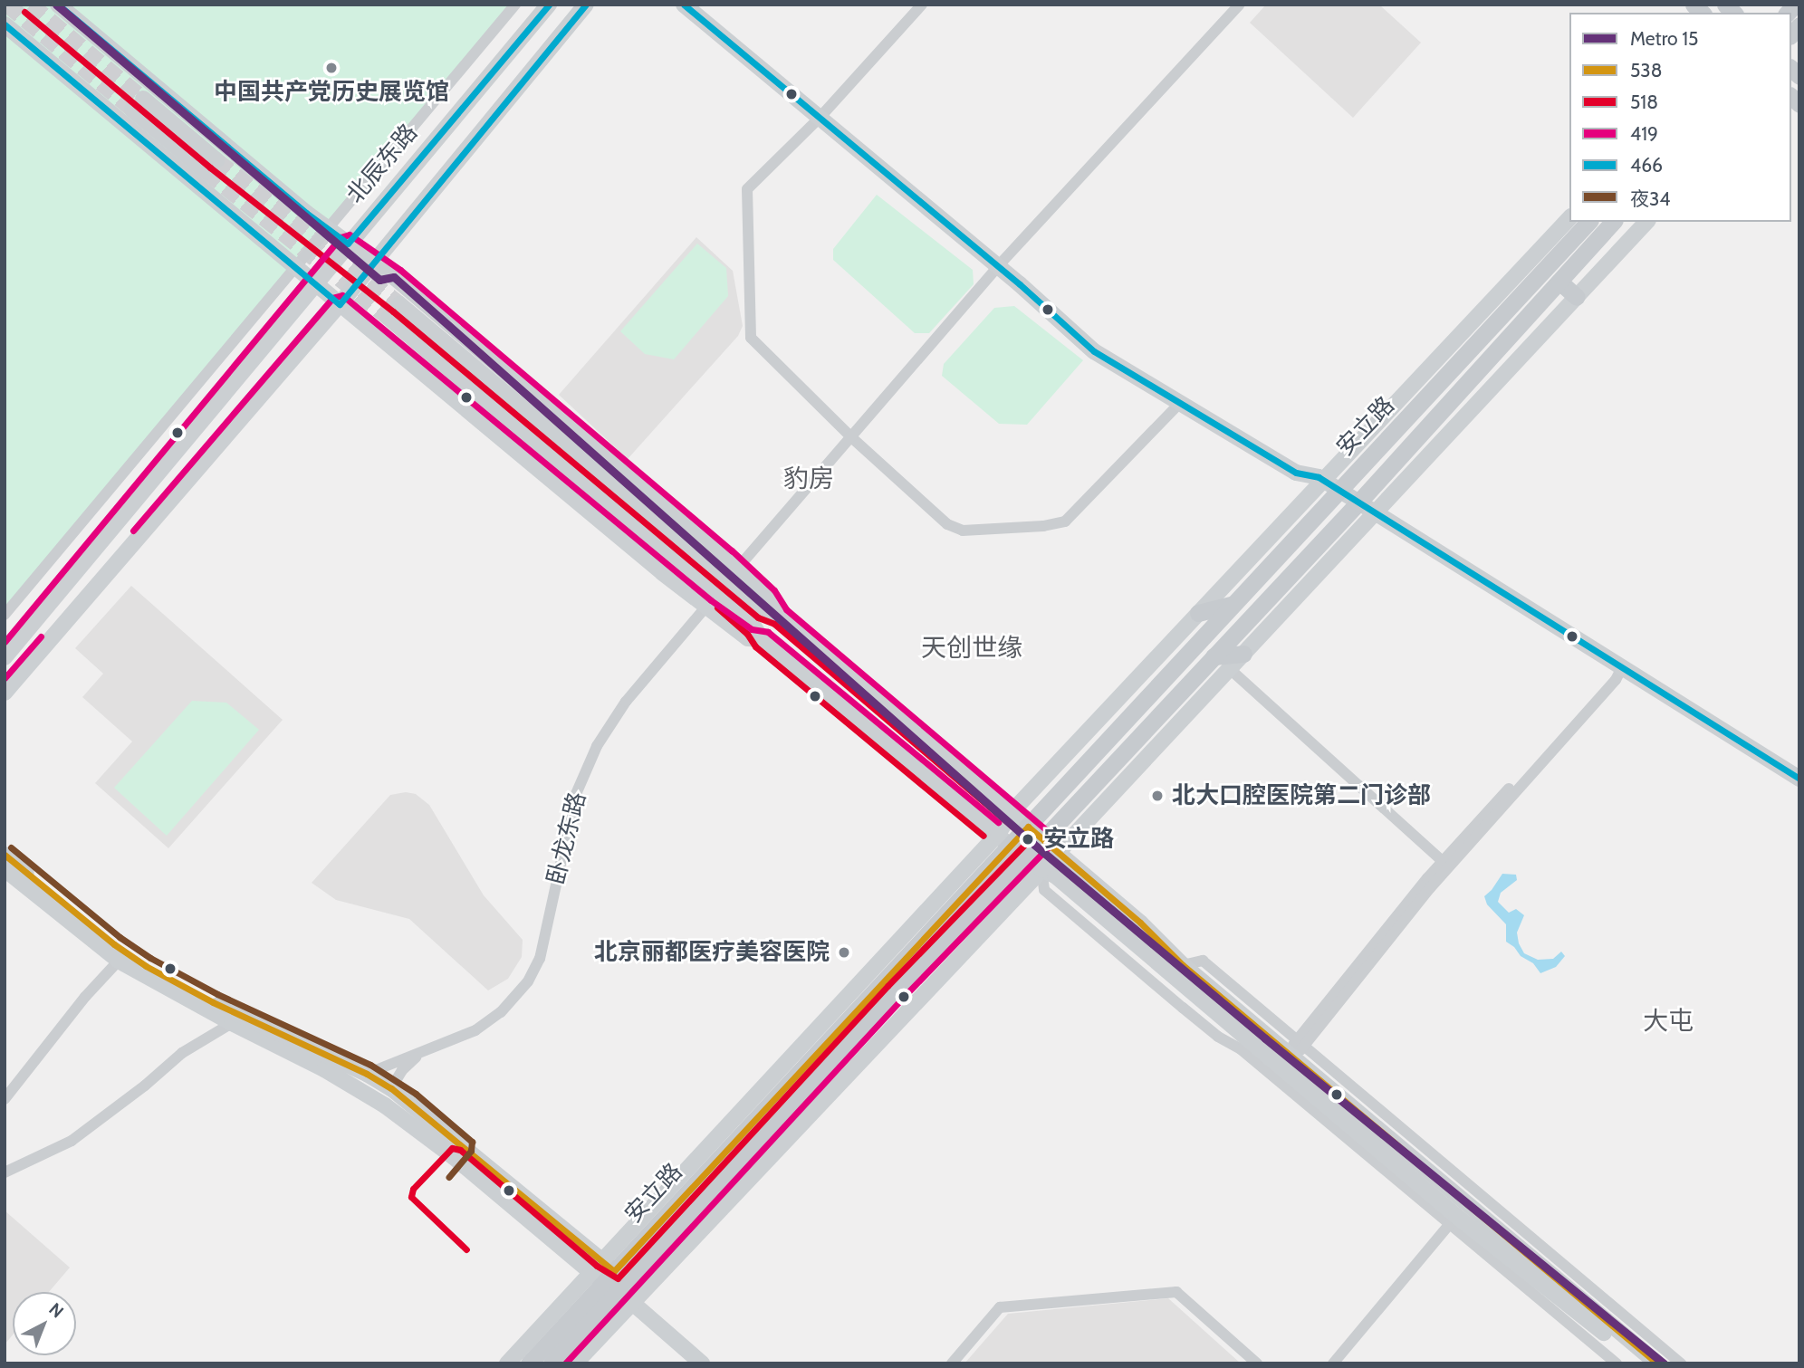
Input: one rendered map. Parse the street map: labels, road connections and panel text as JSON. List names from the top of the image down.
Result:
{
  "streets": {
    "main road": ["安立路"],
    "street": ["北辰东路", "卧龙东路"]
  },
  "districts": ["豹房", "天创世缘", "大屯"],
  "places": [
    "中国共产党历史展览馆",
    "北大口腔医院第二门诊部",
    "安立路",
    "北京丽都医疗美容医院"
  ],
  "lines": [
    "metro line 15",
    "transit line 466",
    "transit line 518",
    "transit line 419",
    "transit line 538",
    "transit line 夜34"
  ],
  "legend": [
    "Metro 15",
    "538",
    "518",
    "419",
    "466",
    "夜34"
  ],
  "north": "top right"
}
